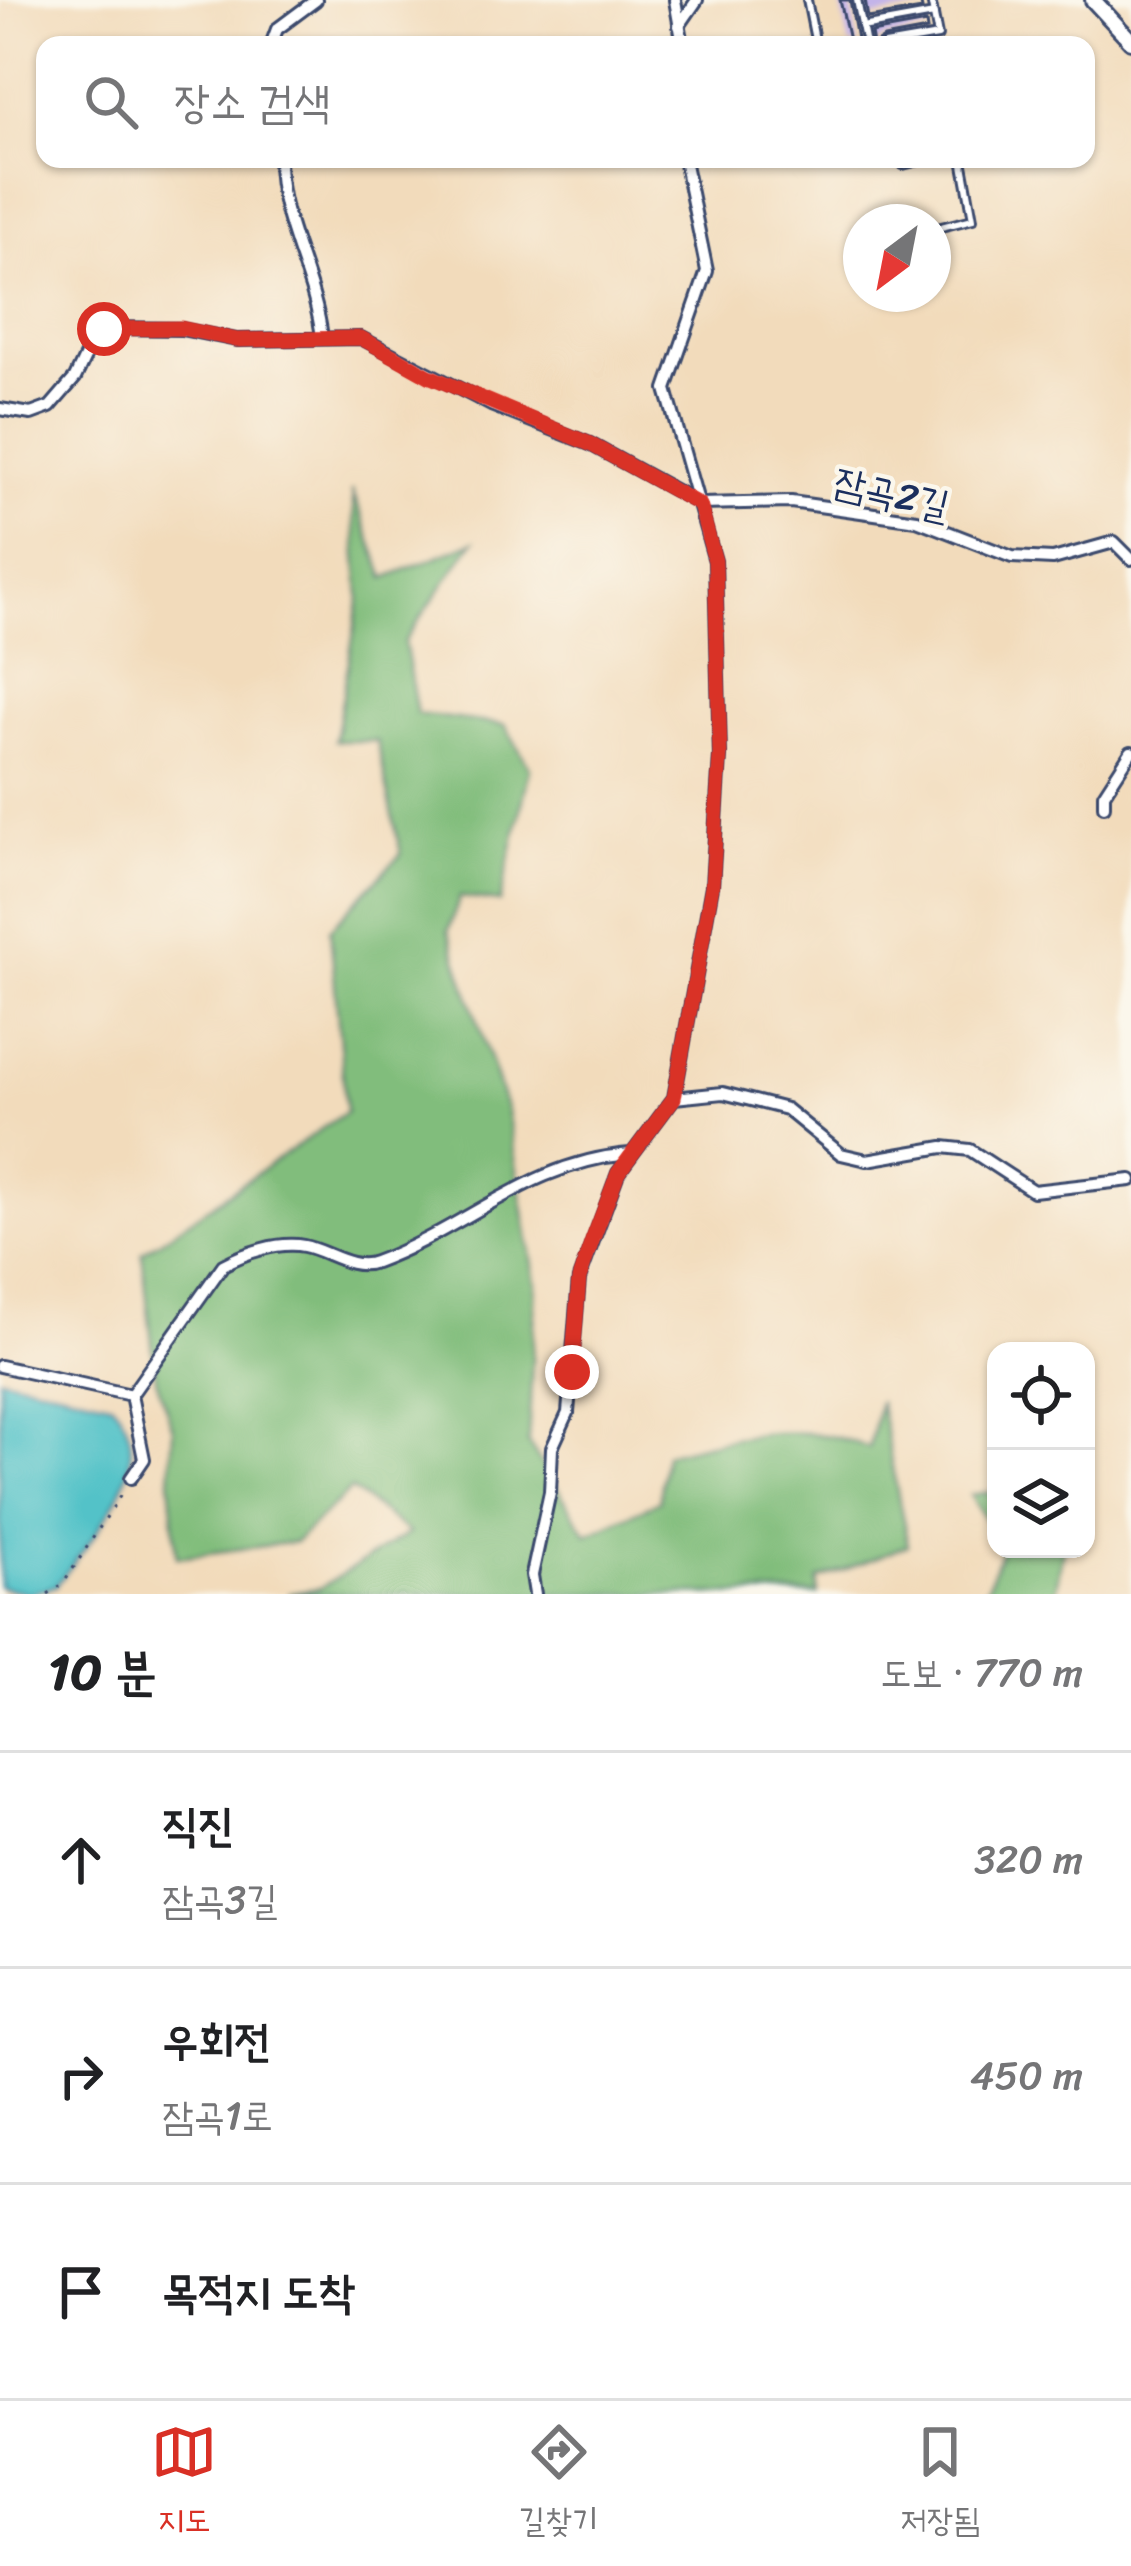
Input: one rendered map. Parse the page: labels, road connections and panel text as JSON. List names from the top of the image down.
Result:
{
  "streets": {
    "street": ["잠곡2길"]
  },
  "north": "bottom left",
  "page": {
    "search": "장소 검색",
    "heading": ["10 분", "도보 · 770 m"],
    "list": [
      ["직진", "잠곡3길", "320 m"],
      ["우회전", "잠곡1로", "450 m"],
      "목적지 도착"
    ],
    "nav": ["지도", "길찾기", "저장됨"]
  }
}
